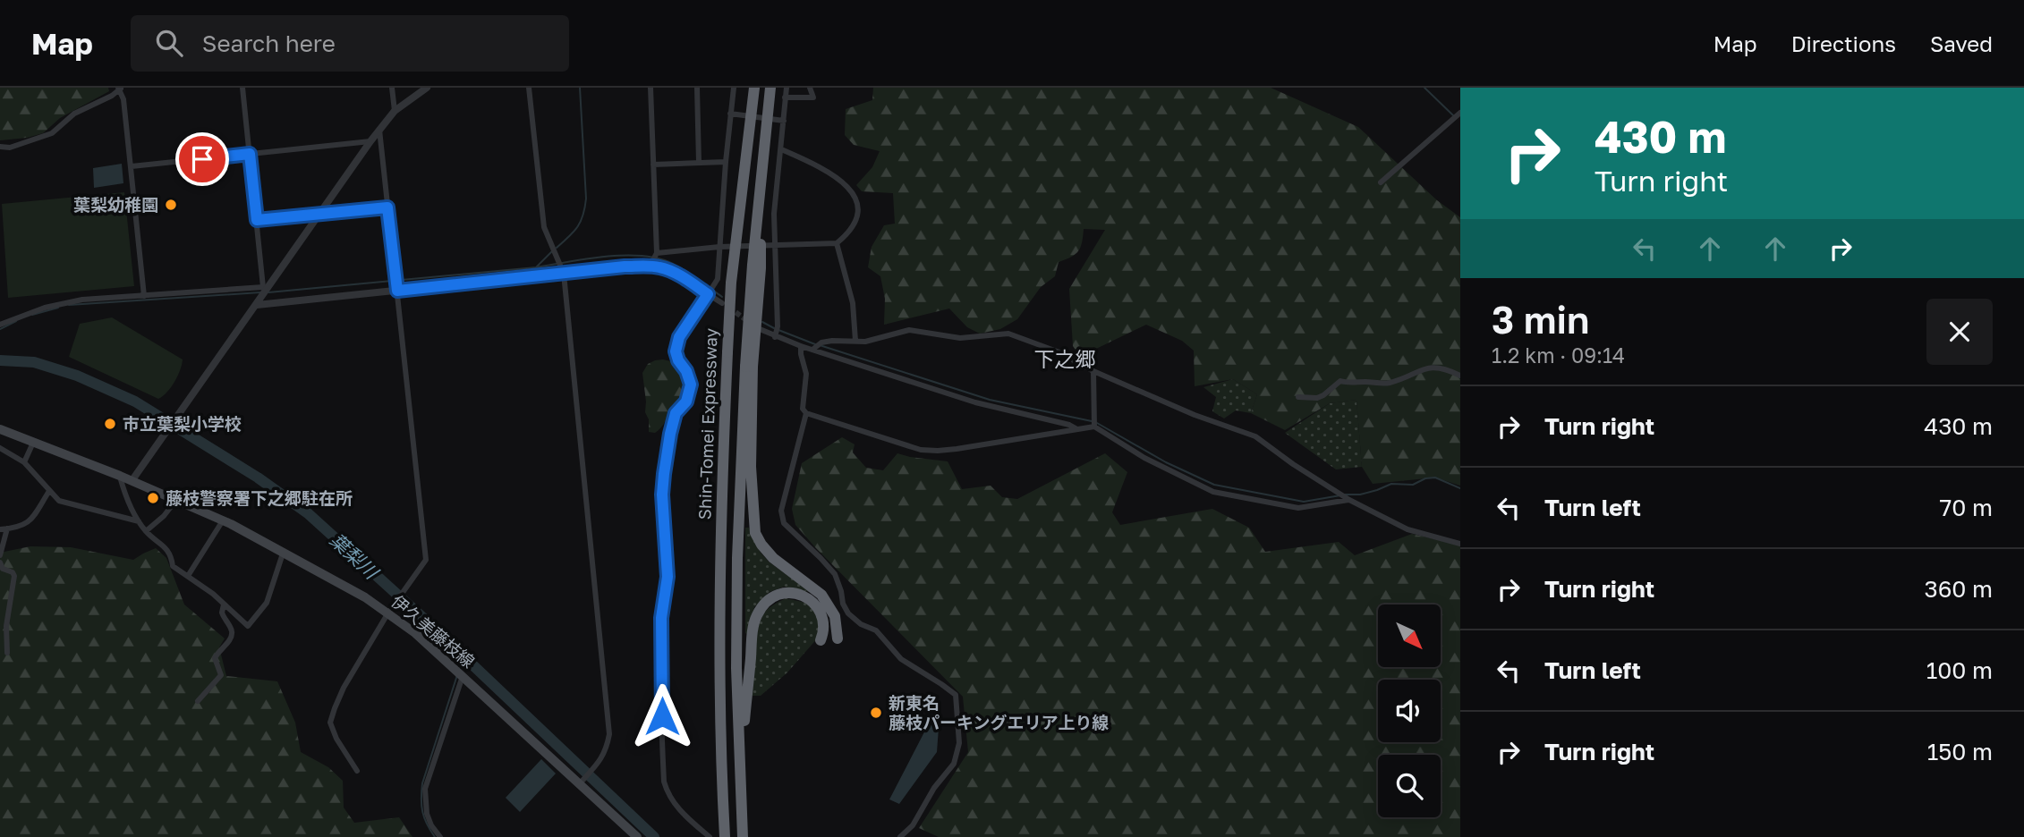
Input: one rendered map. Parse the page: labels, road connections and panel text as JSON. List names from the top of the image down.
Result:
{
  "streets": {
    "highway": ["Shin-Tomei Expressway"],
    "main road": ["伊久美藤枝線"]
  },
  "districts": ["下之郷"],
  "water": ["葉梨川"],
  "places": [
    "葉梨幼稚園",
    "市立葉梨小学校",
    "藤枝警察署下之郷駐在所",
    "新東名 藤枝パーキングエリア上り線"
  ],
  "north": "bottom right",
  "page": {
    "header": "Map",
    "search": "Search here",
    "nav": ["Map", "Directions", "Saved"],
    "turn": ["430 m", "Turn right"],
    "heading": ["3 min", "1.2 km · 09:14"],
    "list": [
      {
        "name": "Turn right",
        "value": "430 m"
      },
      {
        "name": "Turn left",
        "value": "70 m"
      },
      {
        "name": "Turn right",
        "value": "360 m"
      },
      {
        "name": "Turn left",
        "value": "100 m"
      },
      {
        "name": "Turn right",
        "value": "150 m"
      }
    ]
  }
}
